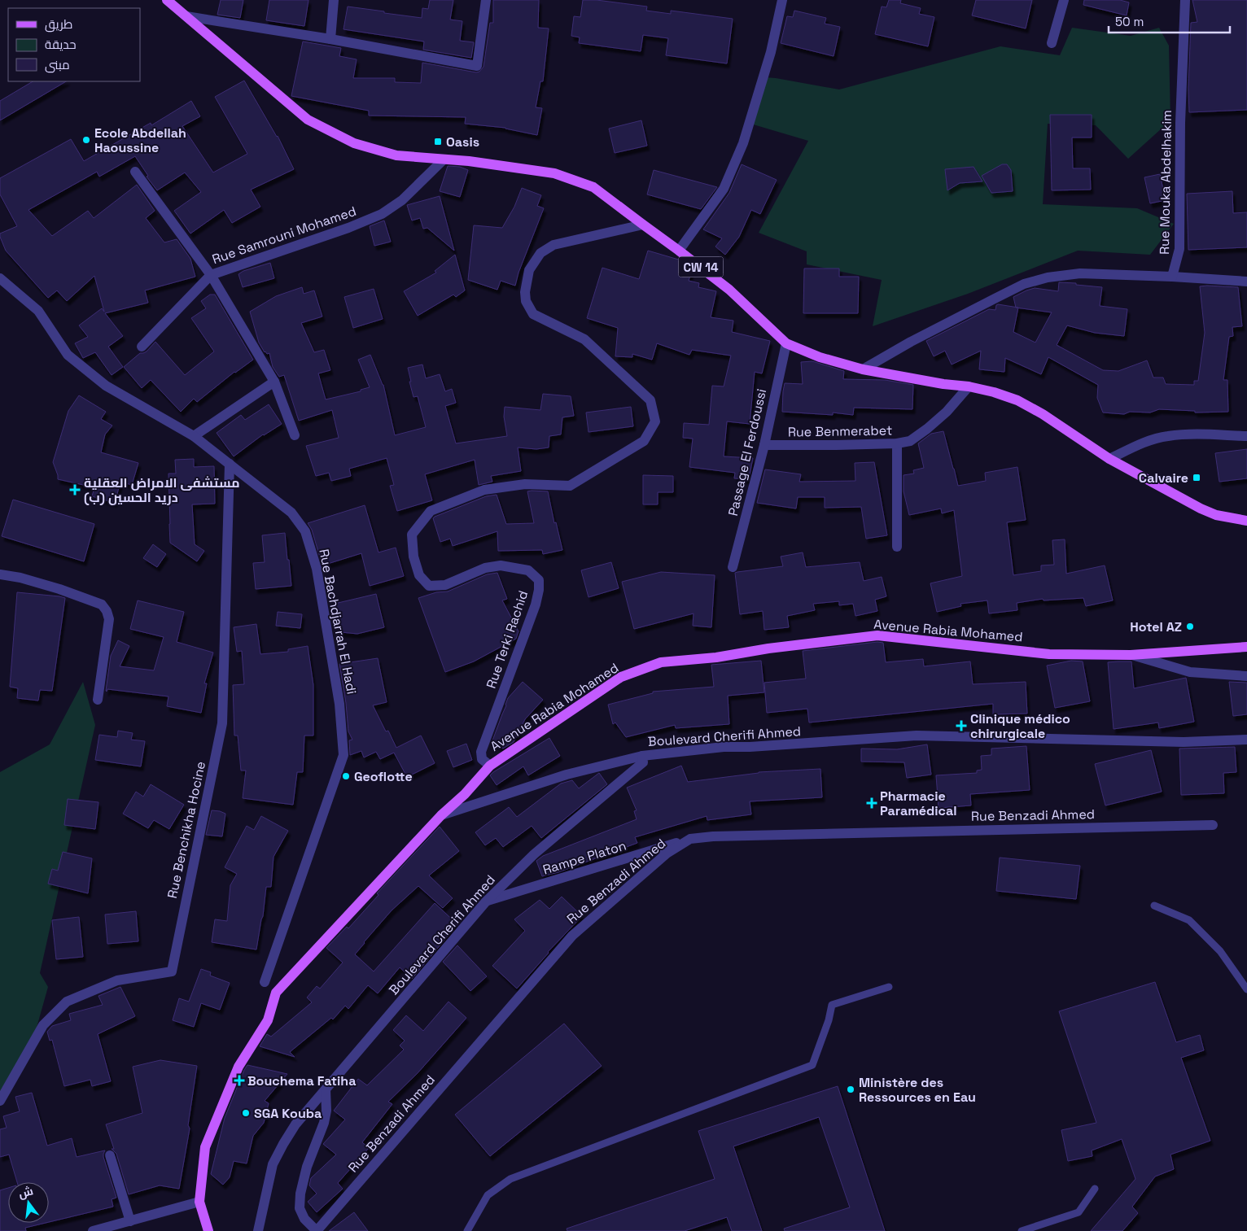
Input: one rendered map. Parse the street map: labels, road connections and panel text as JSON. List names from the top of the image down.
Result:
{
  "streets": {
    "main road": ["CW 14", "Avenue Rabia Mohamed"],
    "street": [
      "Rue Mouka Abdelhakim",
      "Rue Samrouni Mohamed",
      "Rue Benmerabet",
      "Passage El Ferdoussi",
      "Rue Bachdjarrah El Hadi",
      "Rue Terki Rachid",
      "Boulevard Cherifi Ahmed",
      "Rue Benzadi Ahmed",
      "Rue Benchikha Hocine",
      "Rampe Platon"
    ]
  },
  "crossings": [
    ["Rue Samrouni Mohamed", "CW 14"],
    ["CW 14", "Rue Benmerabet"],
    ["CW 14", "Passage El Ferdoussi"],
    ["CW 14", "Rue Terki Rachid"],
    ["Rue Benmerabet", "Passage El Ferdoussi"],
    ["Rue Bachdjarrah El Hadi", "Rue Benchikha Hocine"],
    ["Avenue Rabia Mohamed", "Rue Terki Rachid"],
    ["Boulevard Cherifi Ahmed", "Rampe Platon"],
    ["Rue Benzadi Ahmed", "Rampe Platon"]
  ],
  "places": {
    "other": [
      "Ecole Abdellah Haoussine",
      "Hotel AZ",
      "Geoflotte",
      "Ministère des Ressources en Eau",
      "SGA Kouba"
    ],
    "transit": ["Oasis", "Calvaire"],
    "health": [
      "مستشفى الامراض العقلية دريد الحسين (ب)",
      "Clinique médico chirurgicale",
      "Pharmacie Paramédical",
      "Bouchema Fatiha"
    ]
  },
  "legend": ["طريق", "حديقة", "مبنى"],
  "scale_bar": "50 m",
  "north": "top"
}
